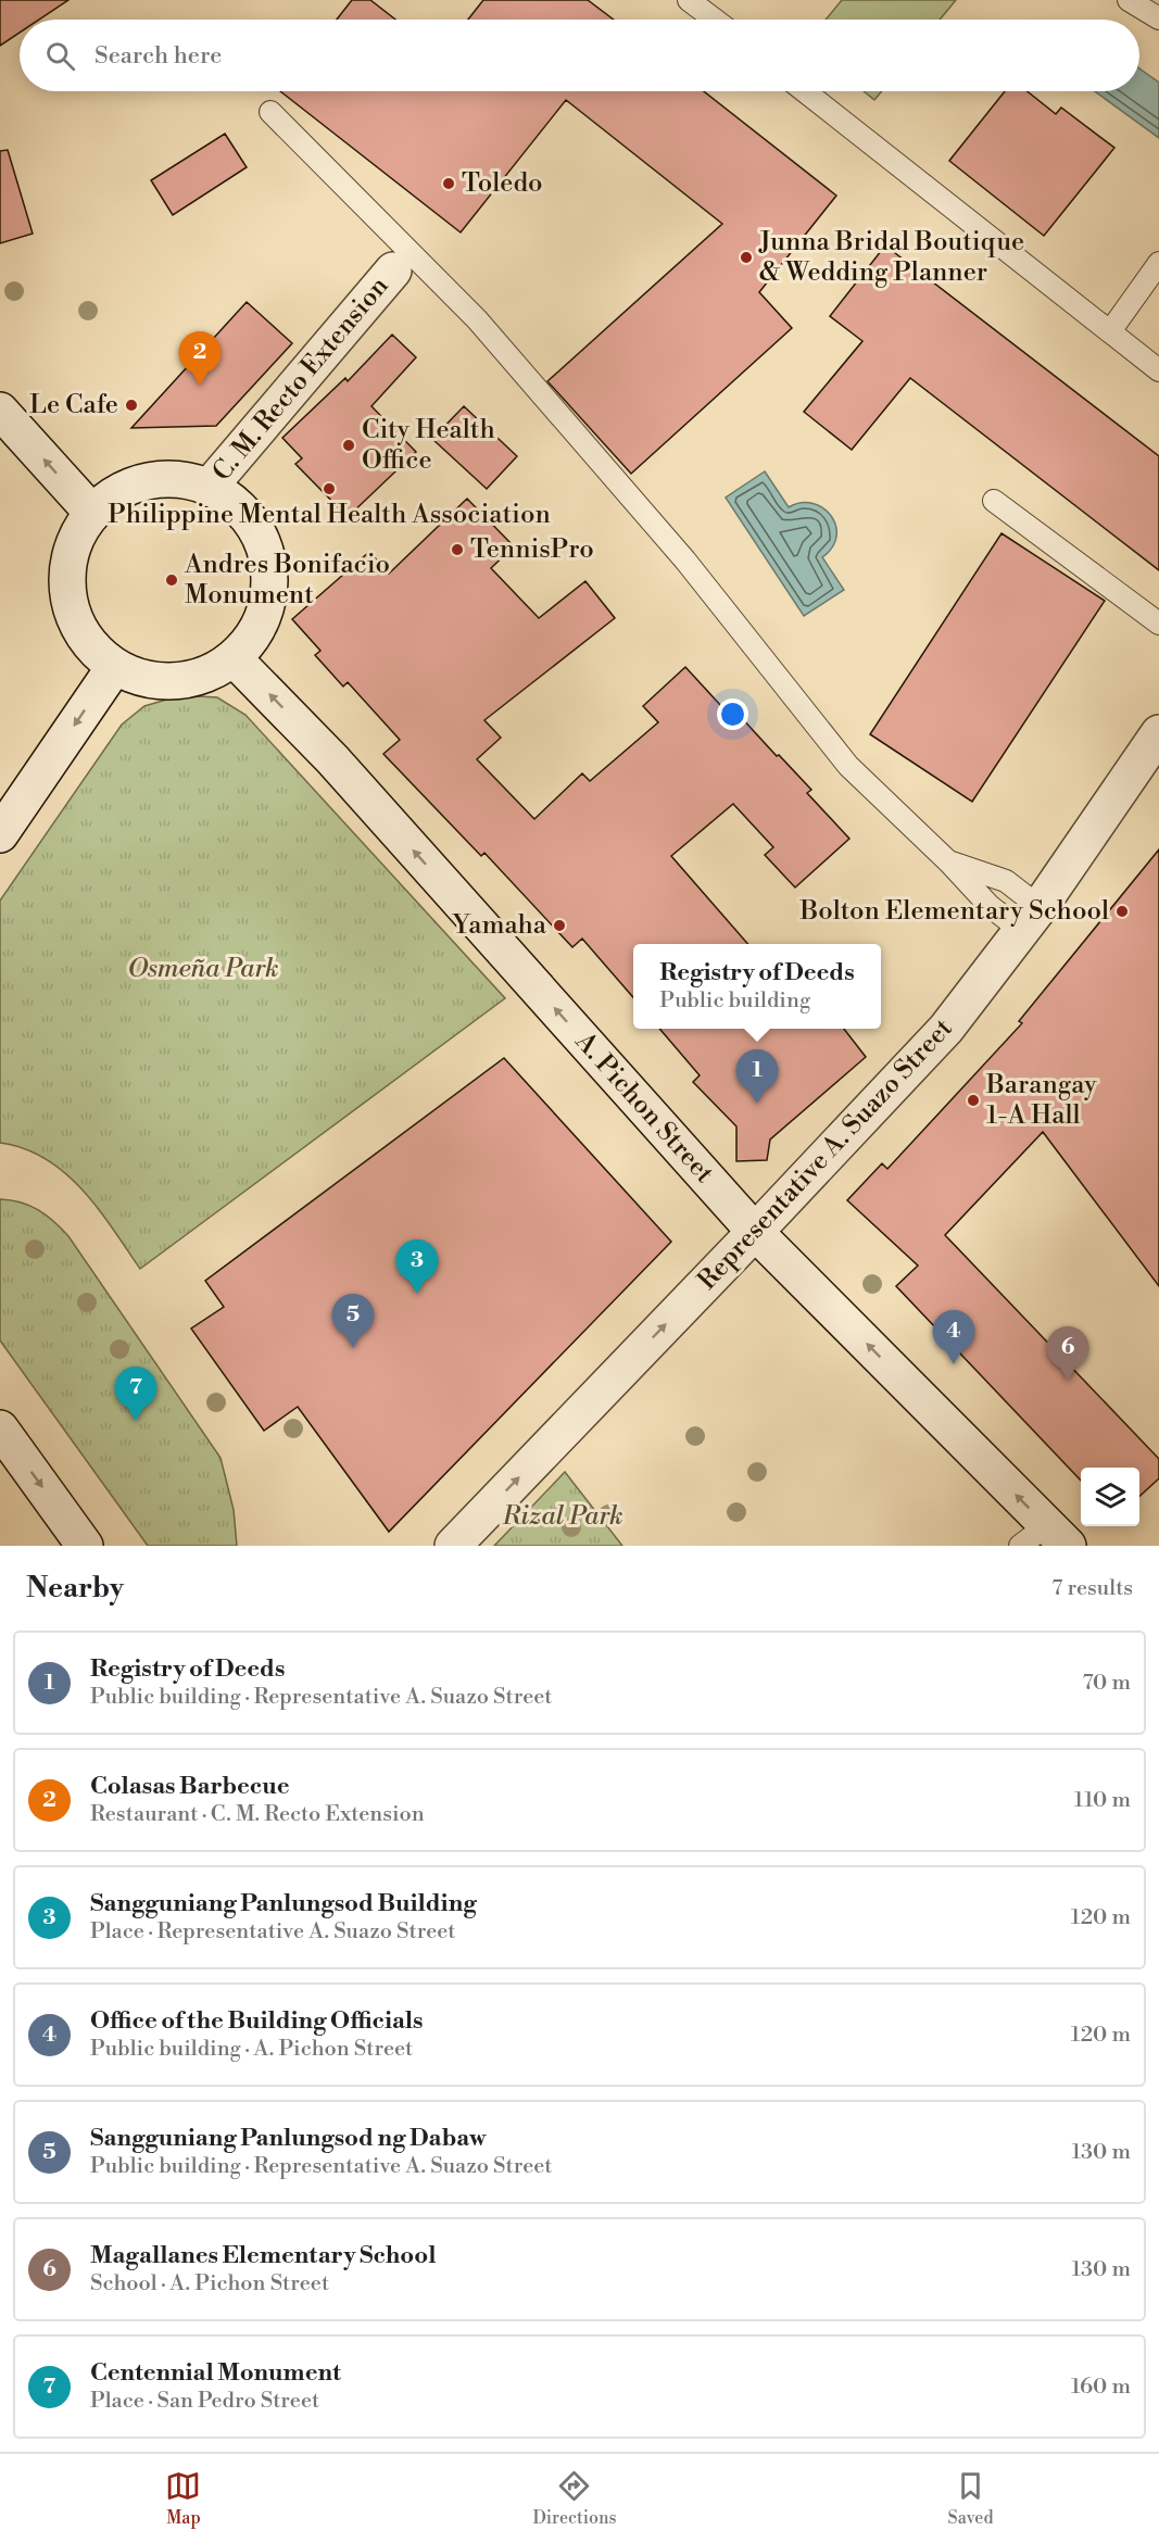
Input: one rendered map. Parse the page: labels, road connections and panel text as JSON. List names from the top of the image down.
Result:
{
  "streets": {
    "main road": ["C. M. Recto Extension", "A. Pichon Street", "Representative A. Suazo Street"]
  },
  "crossings": [
    ["C. M. Recto Extension", "A. Pichon Street"],
    ["A. Pichon Street", "Representative A. Suazo Street"]
  ],
  "one_way": ["A. Pichon Street", "Representative A. Suazo Street"],
  "parks": ["Osmeña Park", "Rizal Park"],
  "places": [
    "Toledo",
    "Junna Bridal Boutique & Wedding Planner",
    "Le Cafe",
    "City Health Office",
    "Philippine Mental Health Association",
    "TennisPro",
    "Andres Bonifacio Monument",
    "Bolton Elementary School",
    "Yamaha",
    "Barangay 1-A Hall"
  ],
  "page": {
    "search": "Search here",
    "pins": [
      "2",
      "1",
      "3",
      "5",
      "4",
      "6",
      "7"
    ],
    "popup": ["Registry of Deeds", "Public building"],
    "heading": ["Nearby", "7 results"],
    "list": [
      {
        "mark": "1",
        "name": "Registry of Deeds",
        "note": "Public building · Representative A. Suazo Street",
        "value": "70 m"
      },
      {
        "mark": "2",
        "name": "Colasas Barbecue",
        "note": "Restaurant · C. M. Recto Extension",
        "value": "110 m"
      },
      {
        "mark": "3",
        "name": "Sangguniang Panlungsod Building",
        "note": "Place · Representative A. Suazo Street",
        "value": "120 m"
      },
      {
        "mark": "4",
        "name": "Office of the Building Officials",
        "note": "Public building · A. Pichon Street",
        "value": "120 m"
      },
      {
        "mark": "5",
        "name": "Sangguniang Panlungsod ng Dabaw",
        "note": "Public building · Representative A. Suazo Street",
        "value": "130 m"
      },
      {
        "mark": "6",
        "name": "Magallanes Elementary School",
        "note": "School · A. Pichon Street",
        "value": "130 m"
      },
      {
        "mark": "7",
        "name": "Centennial Monument",
        "note": "Place · San Pedro Street",
        "value": "160 m"
      }
    ],
    "nav": ["Map", "Directions", "Saved"]
  }
}
